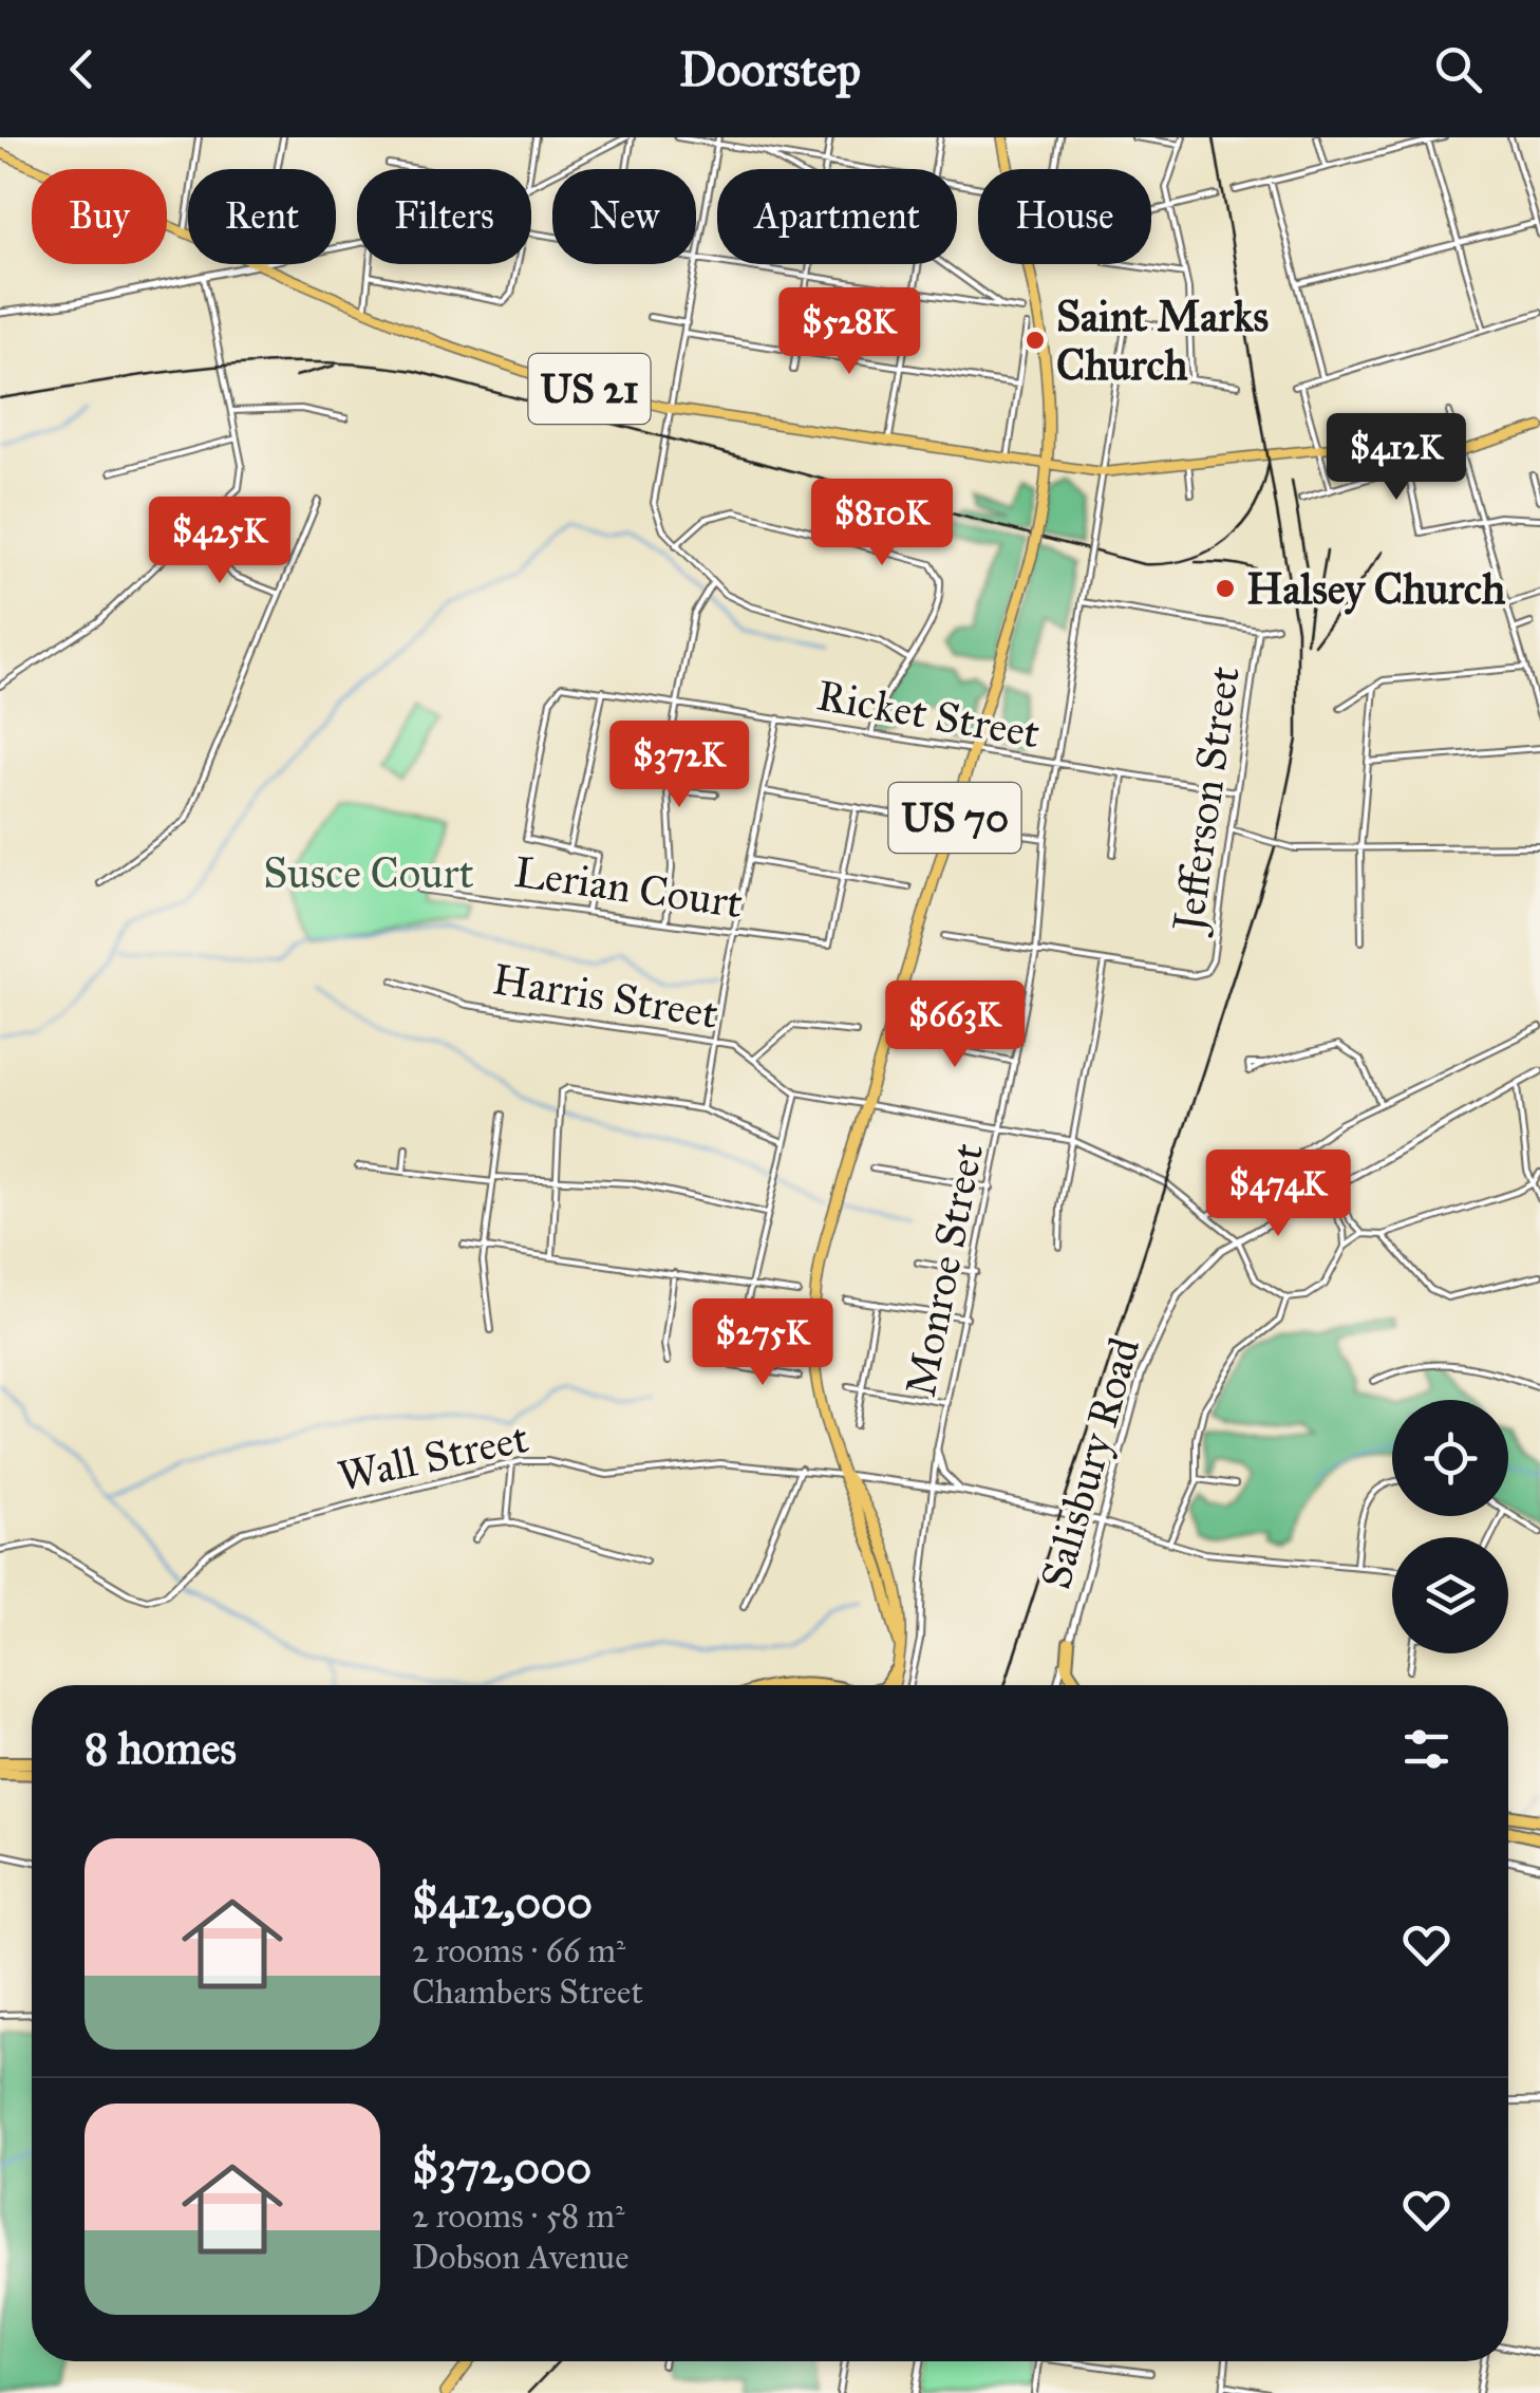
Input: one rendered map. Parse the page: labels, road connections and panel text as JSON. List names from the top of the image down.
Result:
{
  "streets": {
    "highway": ["US 70"],
    "main road": ["US 21"],
    "street": [
      "Ricket Street",
      "Jefferson Street",
      "Lerian Court",
      "Harris Street",
      "Monroe Street",
      "Wall Street",
      "Salisbury Road"
    ]
  },
  "crossings": [
    ["US 21", "US 70"],
    ["US 21", "Monroe Street"],
    ["Ricket Street", "Jefferson Street"],
    ["Ricket Street", "US 70"],
    ["Ricket Street", "Monroe Street"],
    ["US 70", "Wall Street"],
    ["Monroe Street", "Wall Street"],
    ["Wall Street", "Salisbury Road"]
  ],
  "parks": ["Susce Court"],
  "places": ["Saint Marks Church", "Halsey Church"],
  "page": {
    "header": "Doorstep",
    "chip": [
      "Buy",
      "Rent",
      "Filters",
      "New",
      "Apartment",
      "House"
    ],
    "price": [
      "$528K",
      "$412K",
      "$810K",
      "$425K",
      "$372K",
      "$663K",
      "$474K",
      "$275K"
    ],
    "heading": "8 homes",
    "list": [
      {
        "name": "$412,000",
        "note": "2 rooms · 66 m² · Chambers Street"
      },
      {
        "name": "$372,000",
        "note": "2 rooms · 58 m² · Dobson Avenue"
      }
    ]
  }
}
